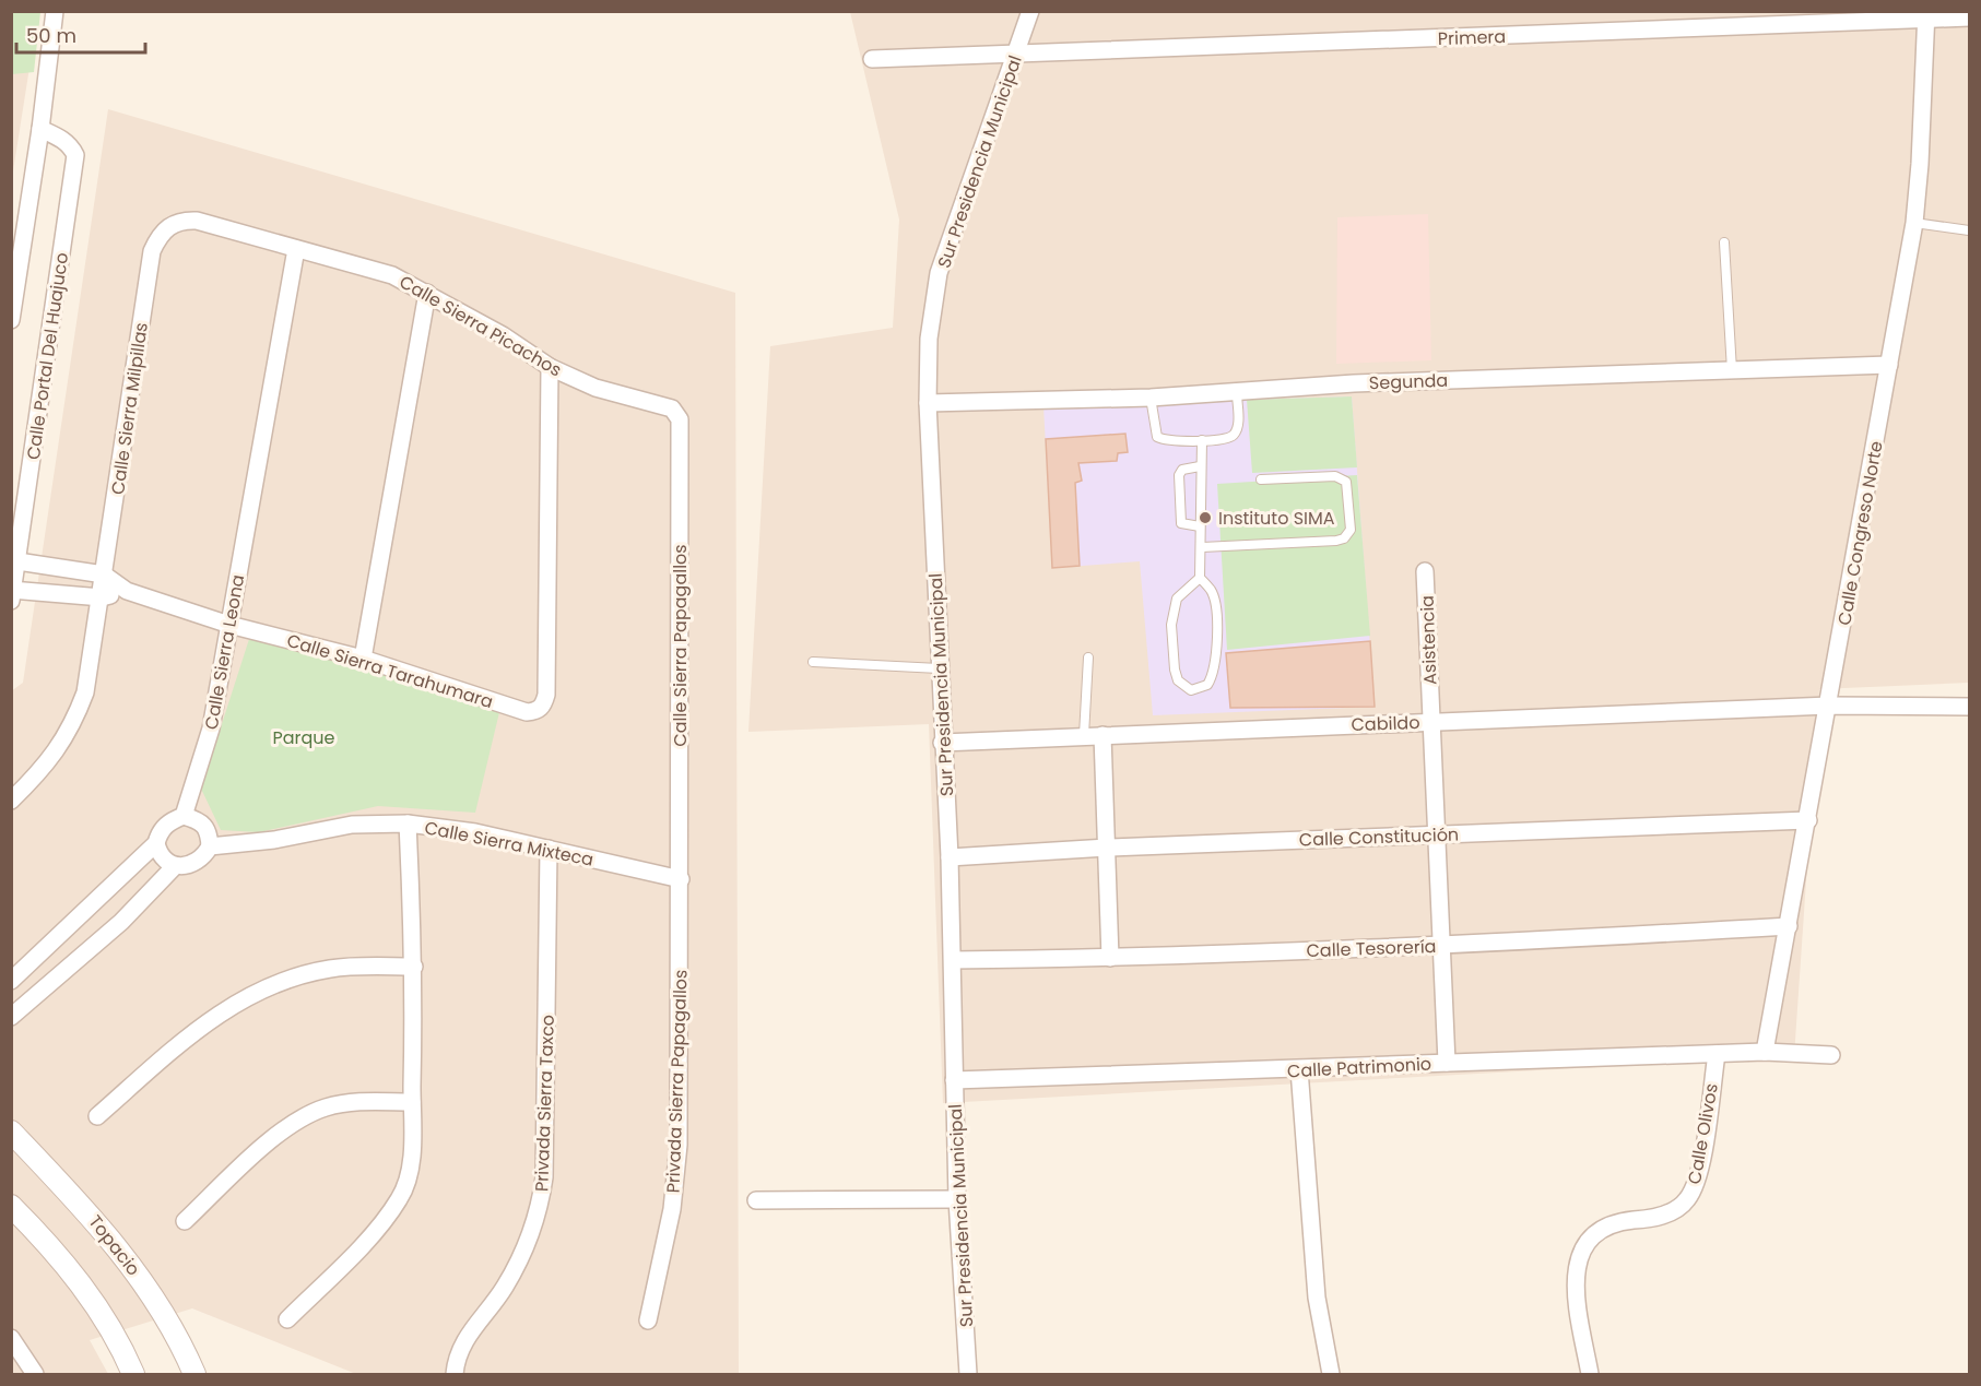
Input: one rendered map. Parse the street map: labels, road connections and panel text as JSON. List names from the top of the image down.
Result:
{
  "streets": {
    "street": [
      "Primera",
      "Sur Presidencia Municipal",
      "Calle Sierra Picachos",
      "Calle Portal Del Huajuco",
      "Segunda",
      "Calle Sierra Milpillas",
      "Calle Congreso Norte",
      "Asistencia",
      "Calle Sierra Papagallos",
      "Calle Sierra Leona",
      "Calle Sierra Tarahumara",
      "Cabildo",
      "Calle Constitución",
      "Calle Sierra Mixteca",
      "Calle Tesorería",
      "Calle Patrimonio",
      "Privada Sierra Papagallos",
      "Privada Sierra Taxco",
      "Calle Olivos",
      "Topacio"
    ]
  },
  "crossings": [
    ["Primera", "Sur Presidencia Municipal"],
    ["Primera", "Calle Congreso Norte"],
    ["Sur Presidencia Municipal", "Segunda"],
    ["Sur Presidencia Municipal", "Cabildo"],
    ["Sur Presidencia Municipal", "Calle Constitución"],
    ["Sur Presidencia Municipal", "Calle Tesorería"],
    ["Sur Presidencia Municipal", "Calle Patrimonio"],
    ["Calle Sierra Picachos", "Calle Sierra Milpillas"],
    ["Calle Sierra Picachos", "Calle Sierra Papagallos"],
    ["Calle Sierra Picachos", "Calle Sierra Leona"],
    ["Calle Sierra Picachos", "Calle Sierra Tarahumara"],
    ["Calle Portal Del Huajuco", "Calle Sierra Tarahumara"],
    ["Segunda", "Calle Congreso Norte"],
    ["Calle Sierra Milpillas", "Calle Sierra Tarahumara"],
    ["Calle Congreso Norte", "Cabildo"],
    ["Calle Congreso Norte", "Calle Constitución"],
    ["Calle Congreso Norte", "Calle Tesorería"],
    ["Calle Congreso Norte", "Calle Patrimonio"],
    ["Asistencia", "Cabildo"],
    ["Asistencia", "Calle Constitución"],
    ["Asistencia", "Calle Tesorería"],
    ["Asistencia", "Calle Patrimonio"],
    ["Calle Sierra Papagallos", "Calle Sierra Mixteca"],
    ["Calle Sierra Papagallos", "Privada Sierra Papagallos"],
    ["Calle Sierra Leona", "Calle Sierra Tarahumara"],
    ["Calle Sierra Leona", "Calle Sierra Mixteca"],
    ["Calle Sierra Mixteca", "Privada Sierra Papagallos"],
    ["Calle Sierra Mixteca", "Privada Sierra Taxco"],
    ["Calle Patrimonio", "Calle Olivos"]
  ],
  "parks": ["Parque"],
  "places": ["Instituto SIMA"],
  "scale_bar": "50 m"
}
